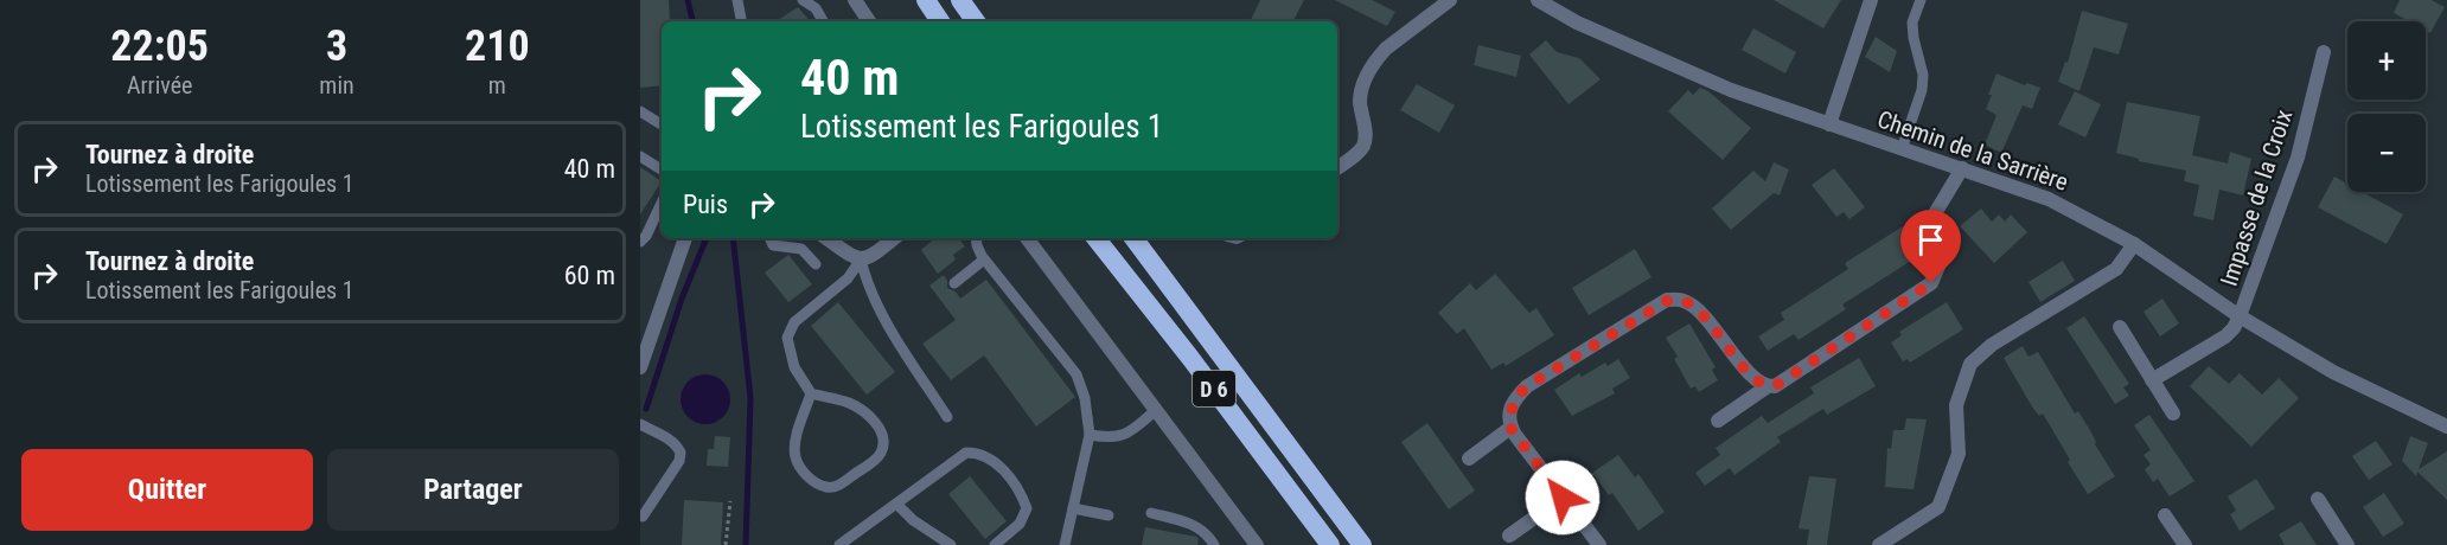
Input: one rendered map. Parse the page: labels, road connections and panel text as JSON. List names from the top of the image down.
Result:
{
  "streets": {
    "highway": ["D 6"],
    "street": ["Chemin de la Sarrière", "Impasse de la Croix"]
  },
  "crossings": [
    ["Chemin de la Sarrière", "Impasse de la Croix"]
  ],
  "page": {
    "eta": [
      "22:05",
      "Arrivée",
      "3",
      "min",
      "210",
      "m"
    ],
    "map_buttons": ["+", "−"],
    "turn": ["40 m", "Lotissement les Farigoules 1"],
    "list": [
      {
        "name": "Tournez à droite",
        "note": "Lotissement les Farigoules 1",
        "value": "40 m"
      },
      {
        "name": "Tournez à droite",
        "note": "Lotissement les Farigoules 1",
        "value": "60 m"
      }
    ],
    "then": "Puis",
    "buttons": ["Quitter", "Partager"]
  }
}
